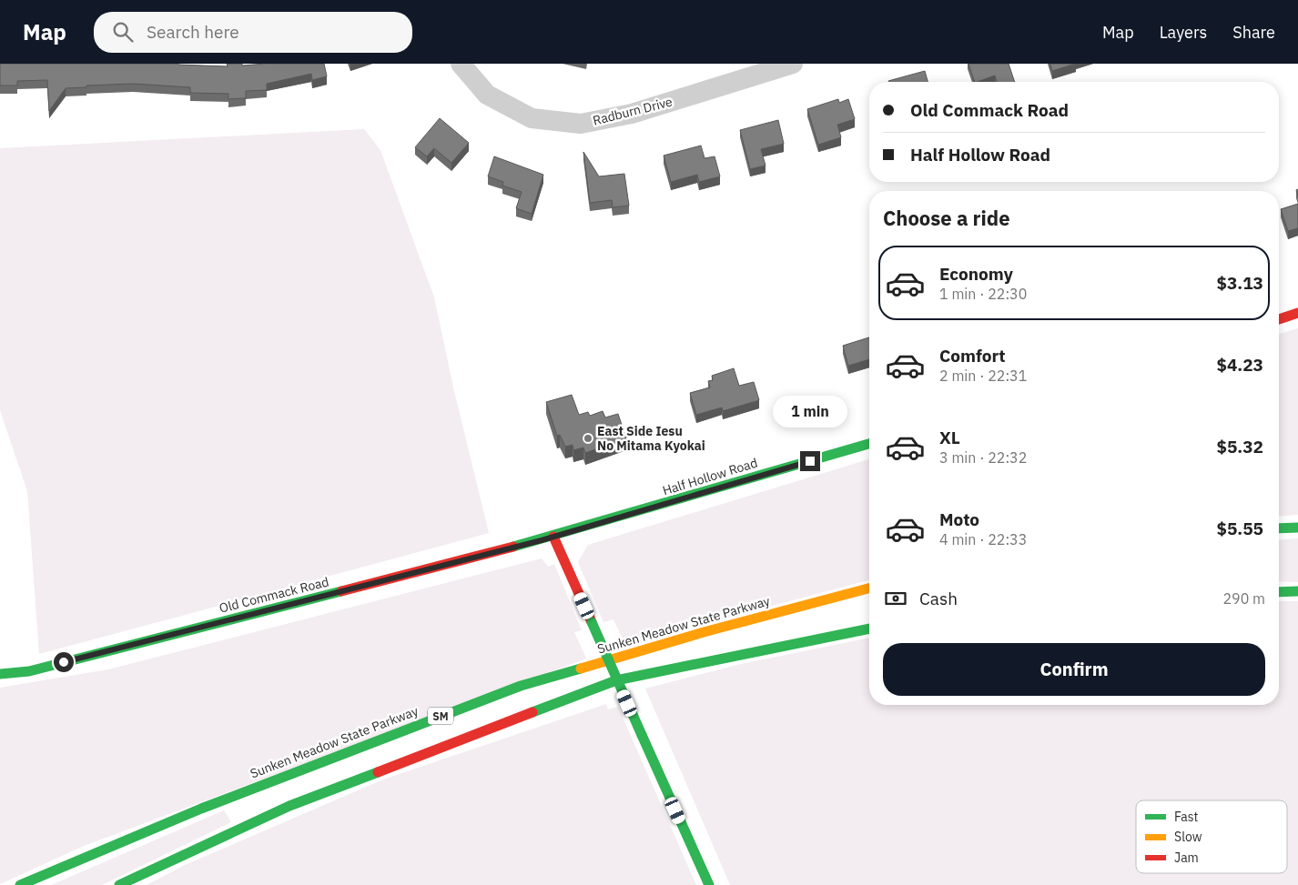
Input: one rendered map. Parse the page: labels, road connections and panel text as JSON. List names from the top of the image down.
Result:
{
  "streets": {
    "main road": [
      "Half Hollow Road",
      "Old Commack Road",
      "Sunken Meadow State Parkway",
      "SM"
    ],
    "street": ["Radburn Drive"]
  },
  "crossings": [
    ["Half Hollow Road", "Old Commack Road"]
  ],
  "places": ["East Side Iesu No Mitama Kyokai"],
  "legend": ["Fast", "Slow", "Jam"],
  "page": {
    "header": "Map",
    "search": "Search here",
    "nav": ["Map", "Layers", "Share"],
    "banner": ["Old Commack Road", "Half Hollow Road"],
    "heading": "Choose a ride",
    "list": [
      {
        "name": "Economy",
        "note": "1 min · 22:30",
        "value": "$3.13"
      },
      {
        "name": "Comfort",
        "note": "2 min · 22:31",
        "value": "$4.23"
      },
      {
        "name": "XL",
        "note": "3 min · 22:32",
        "value": "$5.32"
      },
      {
        "name": "Moto",
        "note": "4 min · 22:33",
        "value": "$5.55"
      }
    ],
    "bubble": "1 min",
    "pay": ["Cash", "290 m"],
    "buttons": "Confirm"
  }
}
